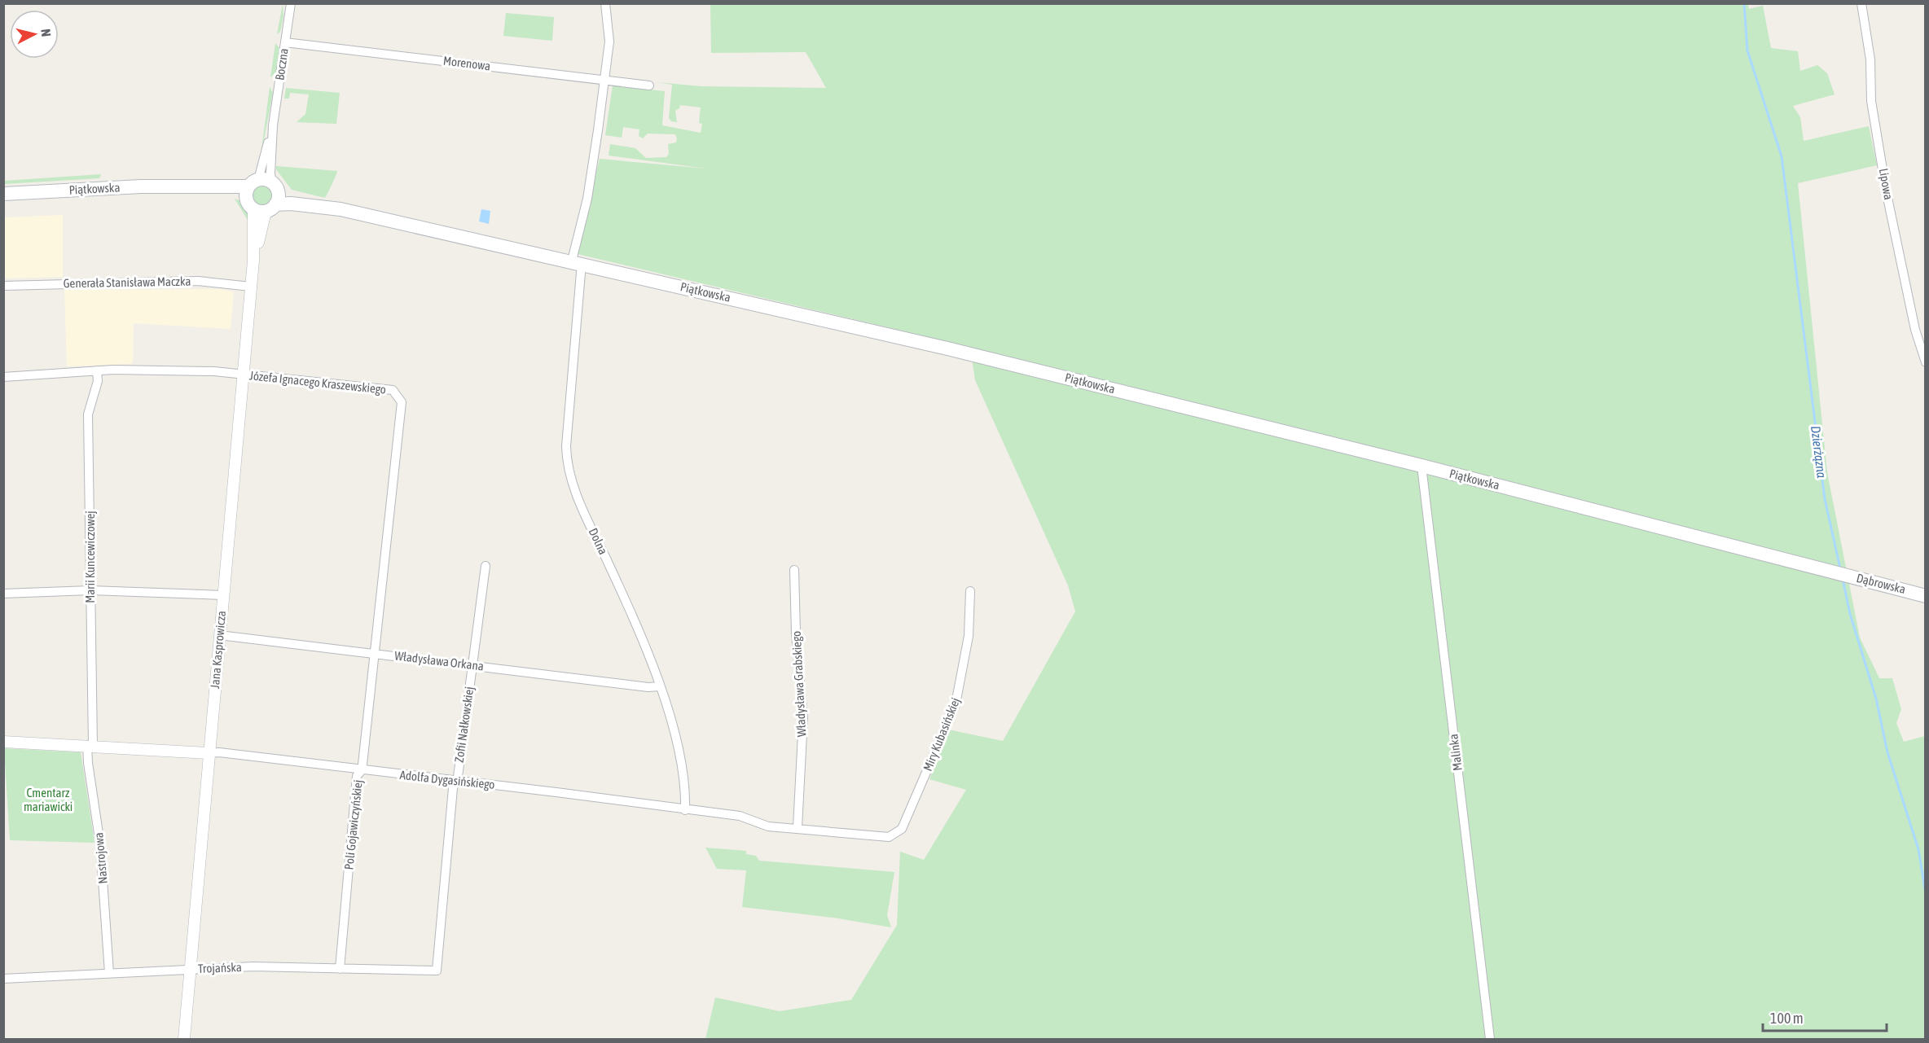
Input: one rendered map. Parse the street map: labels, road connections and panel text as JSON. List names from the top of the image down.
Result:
{
  "streets": {
    "main road": ["Piątkowska", "Dąbrowska"],
    "street": [
      "Morenowa",
      "Boczna",
      "Lipowa",
      "Generała Stanisława Maczka",
      "Józefa Ignacego Kraszewskiego",
      "Dolna",
      "Marii Kuncewiczowej",
      "Jana Kasprowicza",
      "Władysława Orkana",
      "Władysława Grabskiego",
      "Zofii Nałkowskiej",
      "Miry Kubasińskiej",
      "Malinka",
      "Adolfa Dygasińskiego",
      "Poli Gojawiczyńskiej",
      "Nastrojowa",
      "Trojańska"
    ]
  },
  "crossings": [
    ["Morenowa", "Boczna"],
    ["Morenowa", "Dolna"],
    ["Boczna", "Piątkowska"],
    ["Piątkowska", "Dolna"],
    ["Piątkowska", "Dąbrowska"],
    ["Piątkowska", "Jana Kasprowicza"],
    ["Piątkowska", "Malinka"],
    ["Generała Stanisława Maczka", "Jana Kasprowicza"],
    ["Józefa Ignacego Kraszewskiego", "Marii Kuncewiczowej"],
    ["Józefa Ignacego Kraszewskiego", "Jana Kasprowicza"],
    ["Józefa Ignacego Kraszewskiego", "Władysława Orkana"],
    ["Józefa Ignacego Kraszewskiego", "Poli Gojawiczyńskiej"],
    ["Dolna", "Władysława Orkana"],
    ["Dolna", "Adolfa Dygasińskiego"],
    ["Marii Kuncewiczowej", "Adolfa Dygasińskiego"],
    ["Marii Kuncewiczowej", "Nastrojowa"],
    ["Jana Kasprowicza", "Władysława Orkana"],
    ["Jana Kasprowicza", "Adolfa Dygasińskiego"],
    ["Jana Kasprowicza", "Trojańska"],
    ["Władysława Orkana", "Zofii Nałkowskiej"],
    ["Władysława Orkana", "Poli Gojawiczyńskiej"],
    ["Władysława Grabskiego", "Adolfa Dygasińskiego"],
    ["Zofii Nałkowskiej", "Adolfa Dygasińskiego"],
    ["Zofii Nałkowskiej", "Trojańska"],
    ["Miry Kubasińskiej", "Adolfa Dygasińskiego"],
    ["Adolfa Dygasińskiego", "Poli Gojawiczyńskiej"],
    ["Adolfa Dygasińskiego", "Nastrojowa"],
    ["Poli Gojawiczyńskiej", "Trojańska"],
    ["Nastrojowa", "Trojańska"]
  ],
  "water": ["Dzierżązna"],
  "parks": ["Cmentarz mariawicki"],
  "scale_bar": "100 m",
  "north": "right"
}
